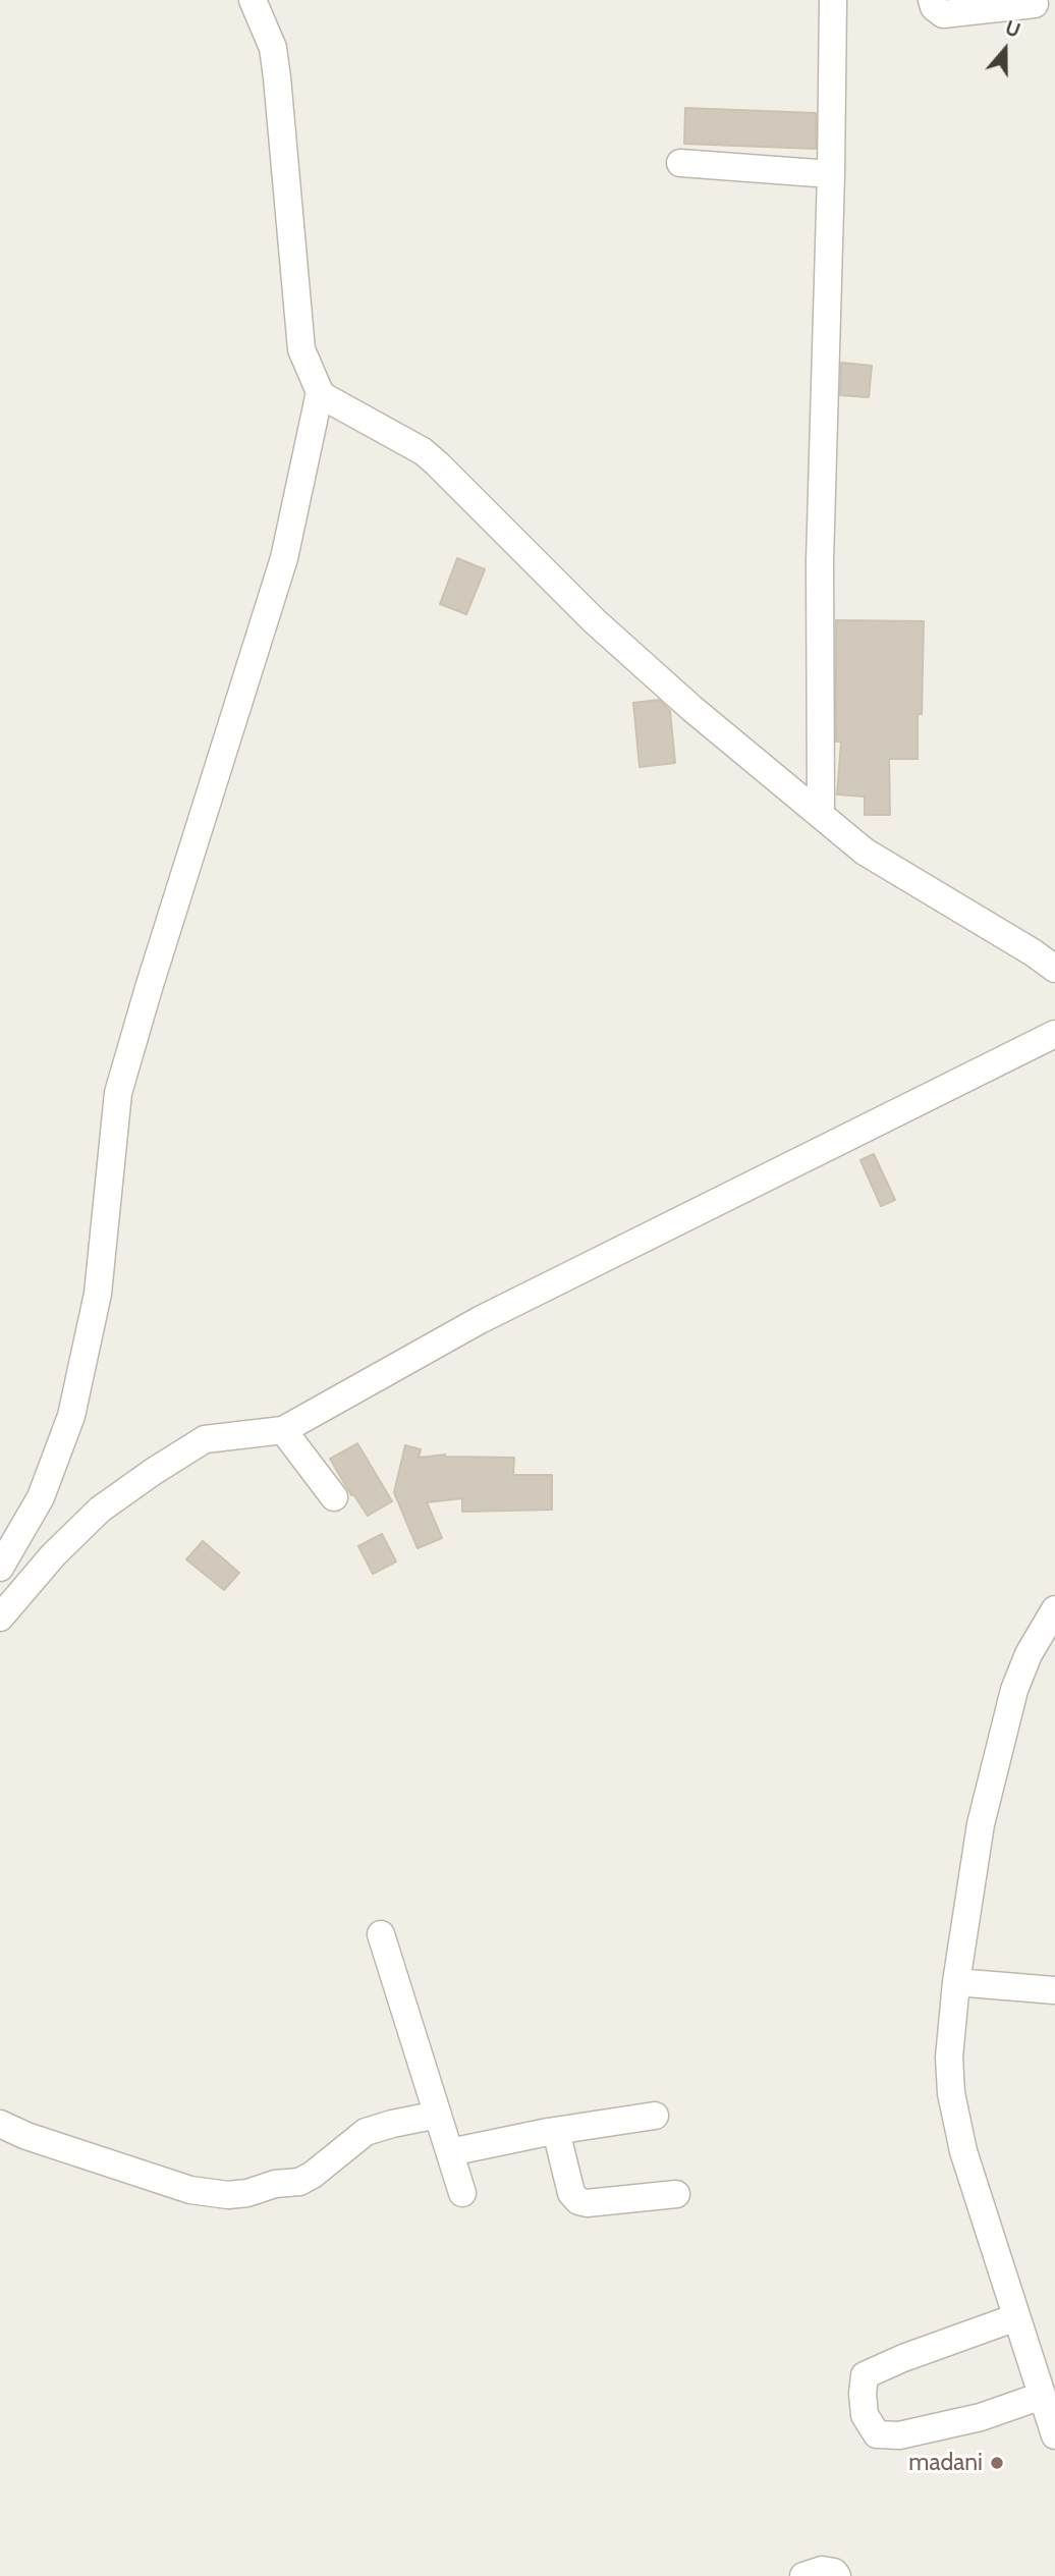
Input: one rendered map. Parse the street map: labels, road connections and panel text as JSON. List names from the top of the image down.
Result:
{
  "places": ["madani"],
  "north": "top"
}
